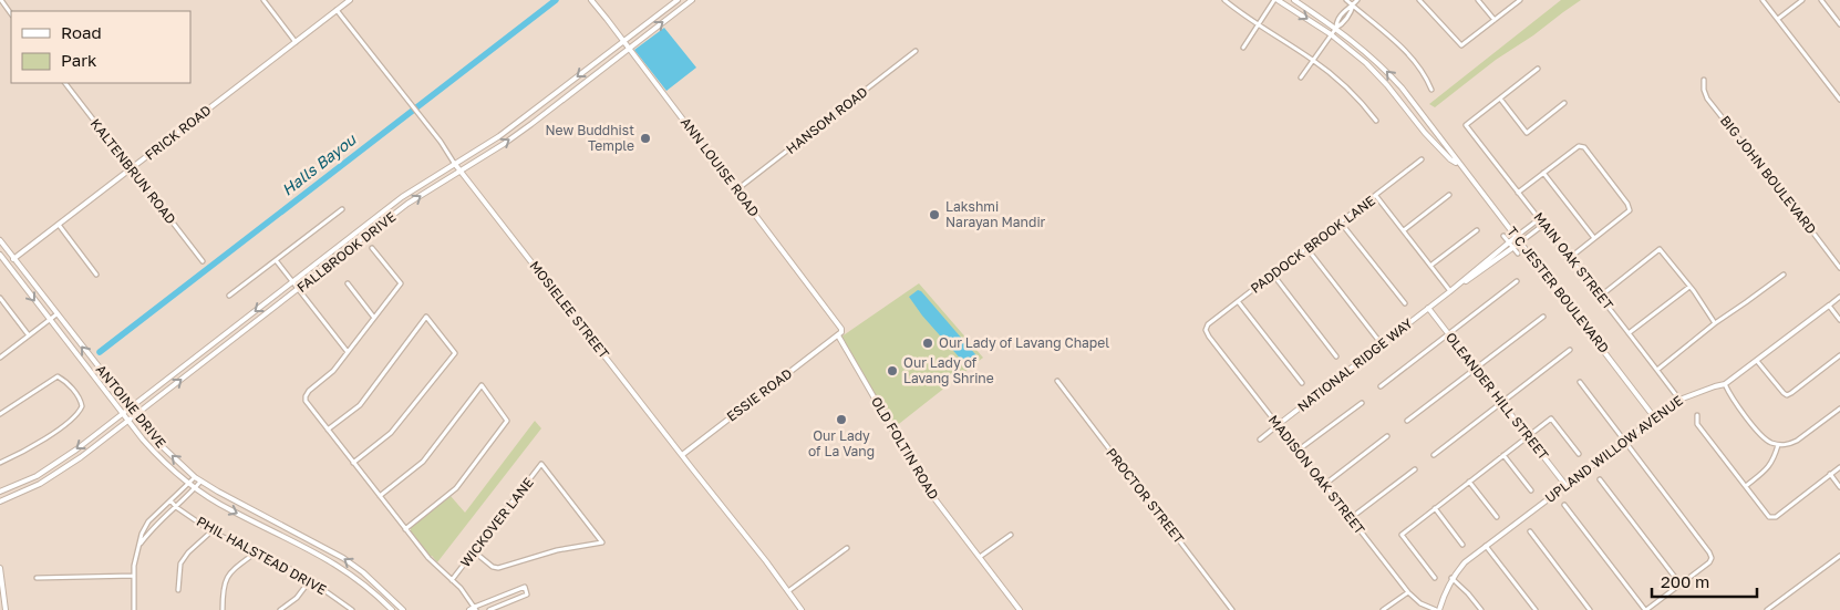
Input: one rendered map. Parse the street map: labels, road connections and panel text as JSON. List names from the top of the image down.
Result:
{
  "streets": {
    "street": [
      "HANSOM ROAD",
      "FRICK ROAD",
      "ANN LOUISE ROAD",
      "KALTENBRUN ROAD",
      "BIG JOHN BOULEVARD",
      "PADDOCK BROOK LANE",
      "FALLBROOK DRIVE",
      "MAIN OAK STREET",
      "T C JESTER BOULEVARD",
      "MOSIELEE STREET",
      "NATIONAL RIDGE WAY",
      "ESSIE ROAD",
      "OLEANDER HILL STREET",
      "ANTOINE DRIVE",
      "OLD FOLTIN ROAD",
      "UPLAND WILLOW AVENUE",
      "MADISON OAK STREET",
      "PROCTOR STREET",
      "WICKOVER LANE",
      "PHIL HALSTEAD DRIVE"
    ]
  },
  "crossings": [
    ["HANSOM ROAD", "ANN LOUISE ROAD"],
    ["FRICK ROAD", "KALTENBRUN ROAD"],
    ["FRICK ROAD", "MOSIELEE STREET"],
    ["FRICK ROAD", "ANTOINE DRIVE"],
    ["ANN LOUISE ROAD", "FALLBROOK DRIVE"],
    ["ANN LOUISE ROAD", "ESSIE ROAD"],
    ["ANN LOUISE ROAD", "OLD FOLTIN ROAD"],
    ["PADDOCK BROOK LANE", "MADISON OAK STREET"],
    ["FALLBROOK DRIVE", "MOSIELEE STREET"],
    ["FALLBROOK DRIVE", "ANTOINE DRIVE"],
    ["MAIN OAK STREET", "NATIONAL RIDGE WAY"],
    ["MAIN OAK STREET", "UPLAND WILLOW AVENUE"],
    ["T C JESTER BOULEVARD", "NATIONAL RIDGE WAY"],
    ["T C JESTER BOULEVARD", "UPLAND WILLOW AVENUE"],
    ["MOSIELEE STREET", "ESSIE ROAD"],
    ["NATIONAL RIDGE WAY", "OLEANDER HILL STREET"],
    ["NATIONAL RIDGE WAY", "MADISON OAK STREET"],
    ["ESSIE ROAD", "OLD FOLTIN ROAD"],
    ["OLEANDER HILL STREET", "UPLAND WILLOW AVENUE"],
    ["UPLAND WILLOW AVENUE", "MADISON OAK STREET"]
  ],
  "water": ["Halls Bayou"],
  "places": [
    "New Buddhist Temple",
    "Lakshmi Narayan Mandir",
    "Our Lady of Lavang Chapel",
    "Our Lady of Lavang Shrine",
    "Our Lady of La Vang"
  ],
  "legend": ["Road", "Park"],
  "scale_bar": "200 m"
}
